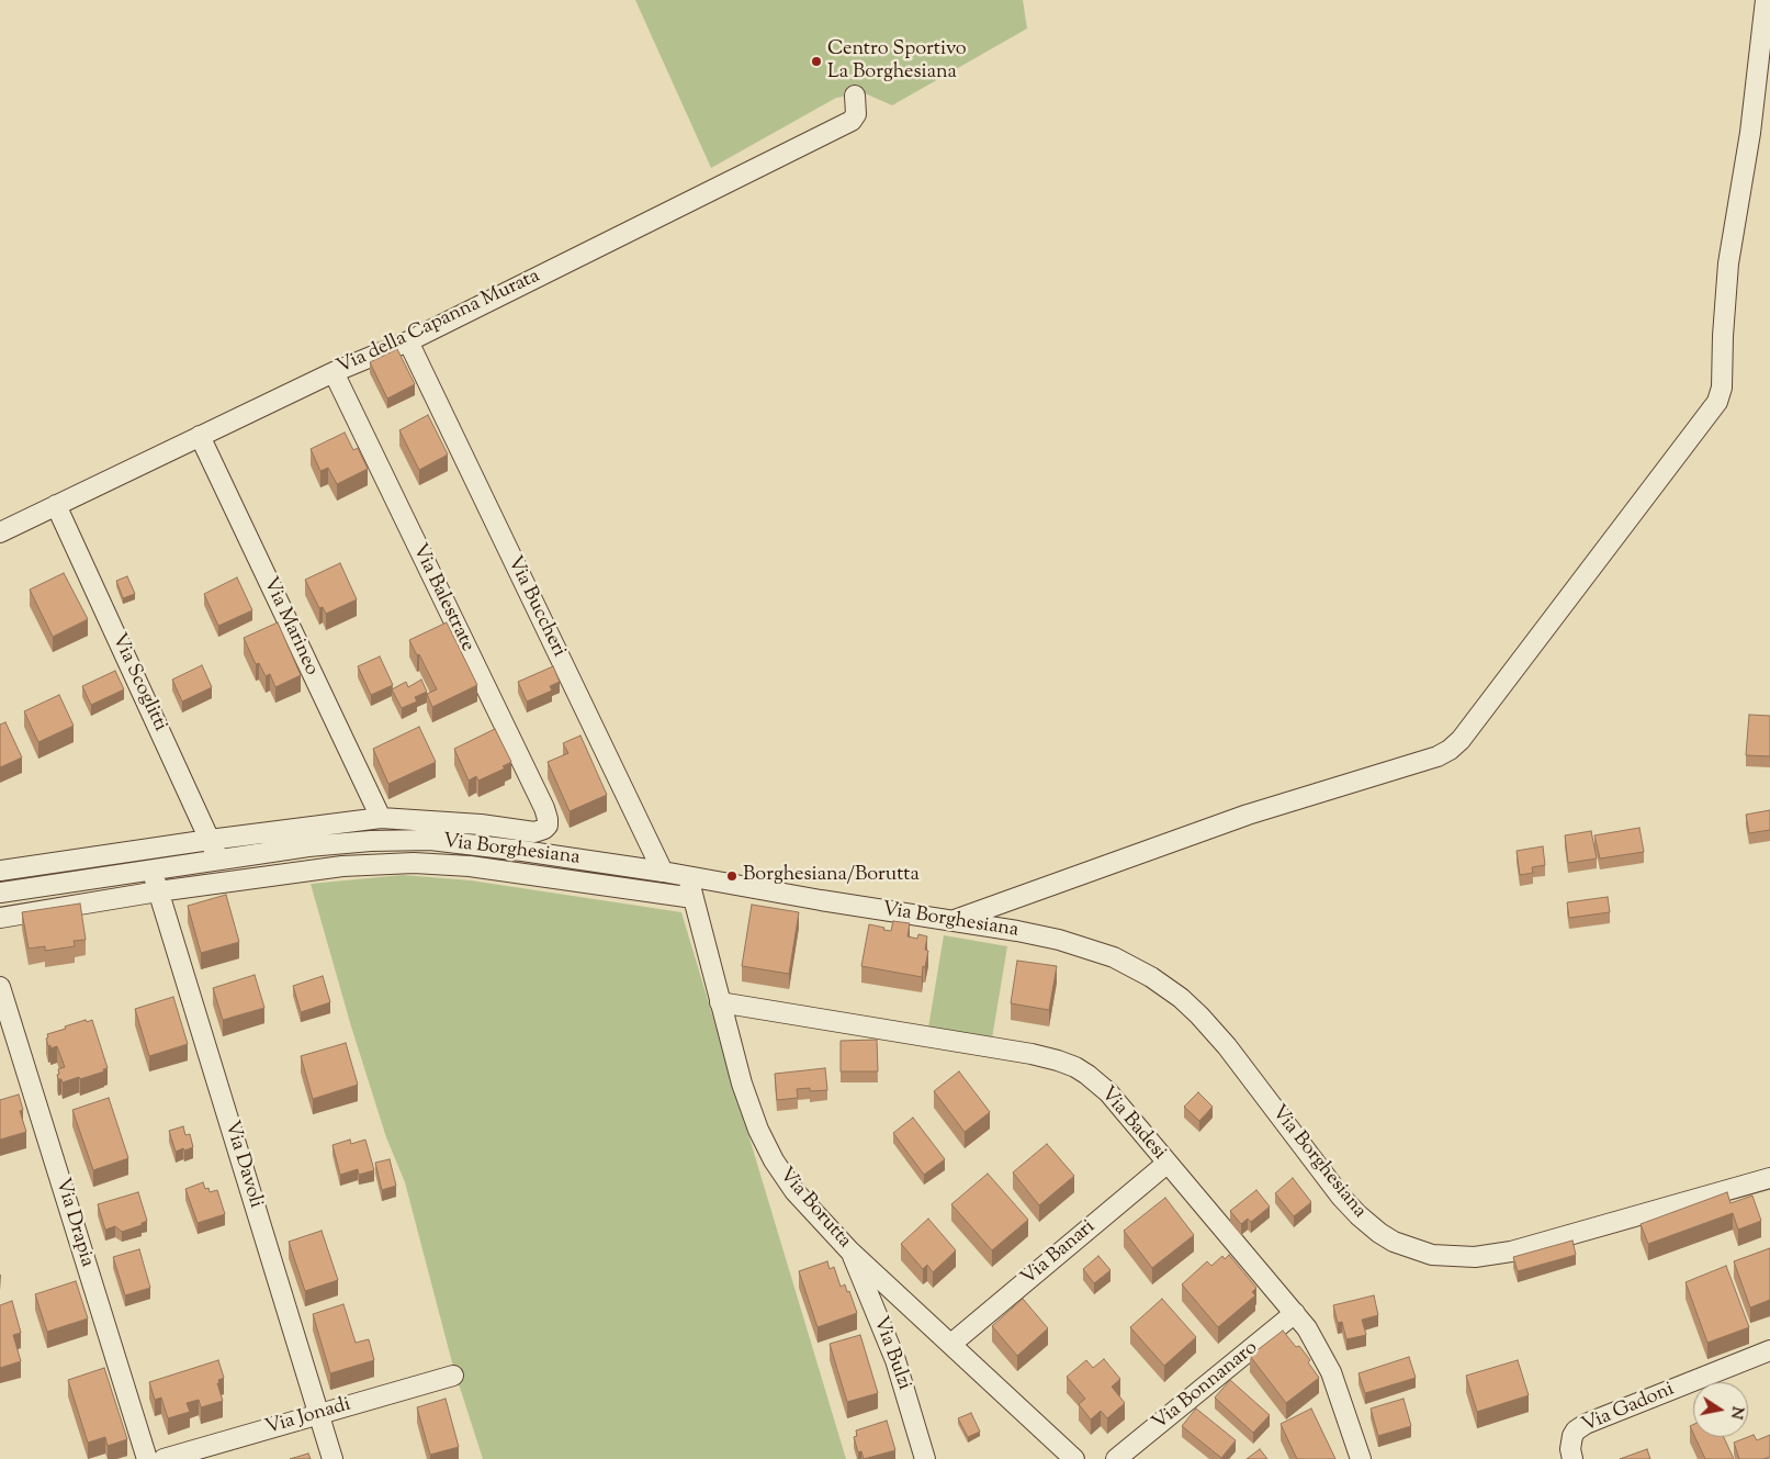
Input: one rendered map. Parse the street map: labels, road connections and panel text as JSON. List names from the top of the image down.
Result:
{
  "streets": {
    "street": [
      "Via della Capanna Murata",
      "Via Balestrate",
      "Via Buccheri",
      "Via Marineo",
      "Via Scoglitti",
      "Via Borghesiana",
      "Via Badesi",
      "Via Davoli",
      "Via Borutta",
      "Via Drapia",
      "Via Banari",
      "Via Bulzi",
      "Via Bonnanaro",
      "Via Gadoni",
      "Via Jonadi"
    ]
  },
  "crossings": [
    ["Via della Capanna Murata", "Via Balestrate"],
    ["Via della Capanna Murata", "Via Buccheri"],
    ["Via della Capanna Murata", "Via Marineo"],
    ["Via della Capanna Murata", "Via Scoglitti"],
    ["Via Balestrate", "Via Borghesiana"],
    ["Via Buccheri", "Via Borghesiana"],
    ["Via Marineo", "Via Borghesiana"],
    ["Via Scoglitti", "Via Borghesiana"],
    ["Via Borghesiana", "Via Davoli"],
    ["Via Borghesiana", "Via Borutta"],
    ["Via Badesi", "Via Borutta"],
    ["Via Badesi", "Via Banari"],
    ["Via Badesi", "Via Bonnanaro"],
    ["Via Davoli", "Via Jonadi"],
    ["Via Borutta", "Via Banari"],
    ["Via Borutta", "Via Bulzi"]
  ],
  "places": ["Centro Sportivo La Borghesiana", "Borghesiana/Borutta"],
  "north": "right"
}
